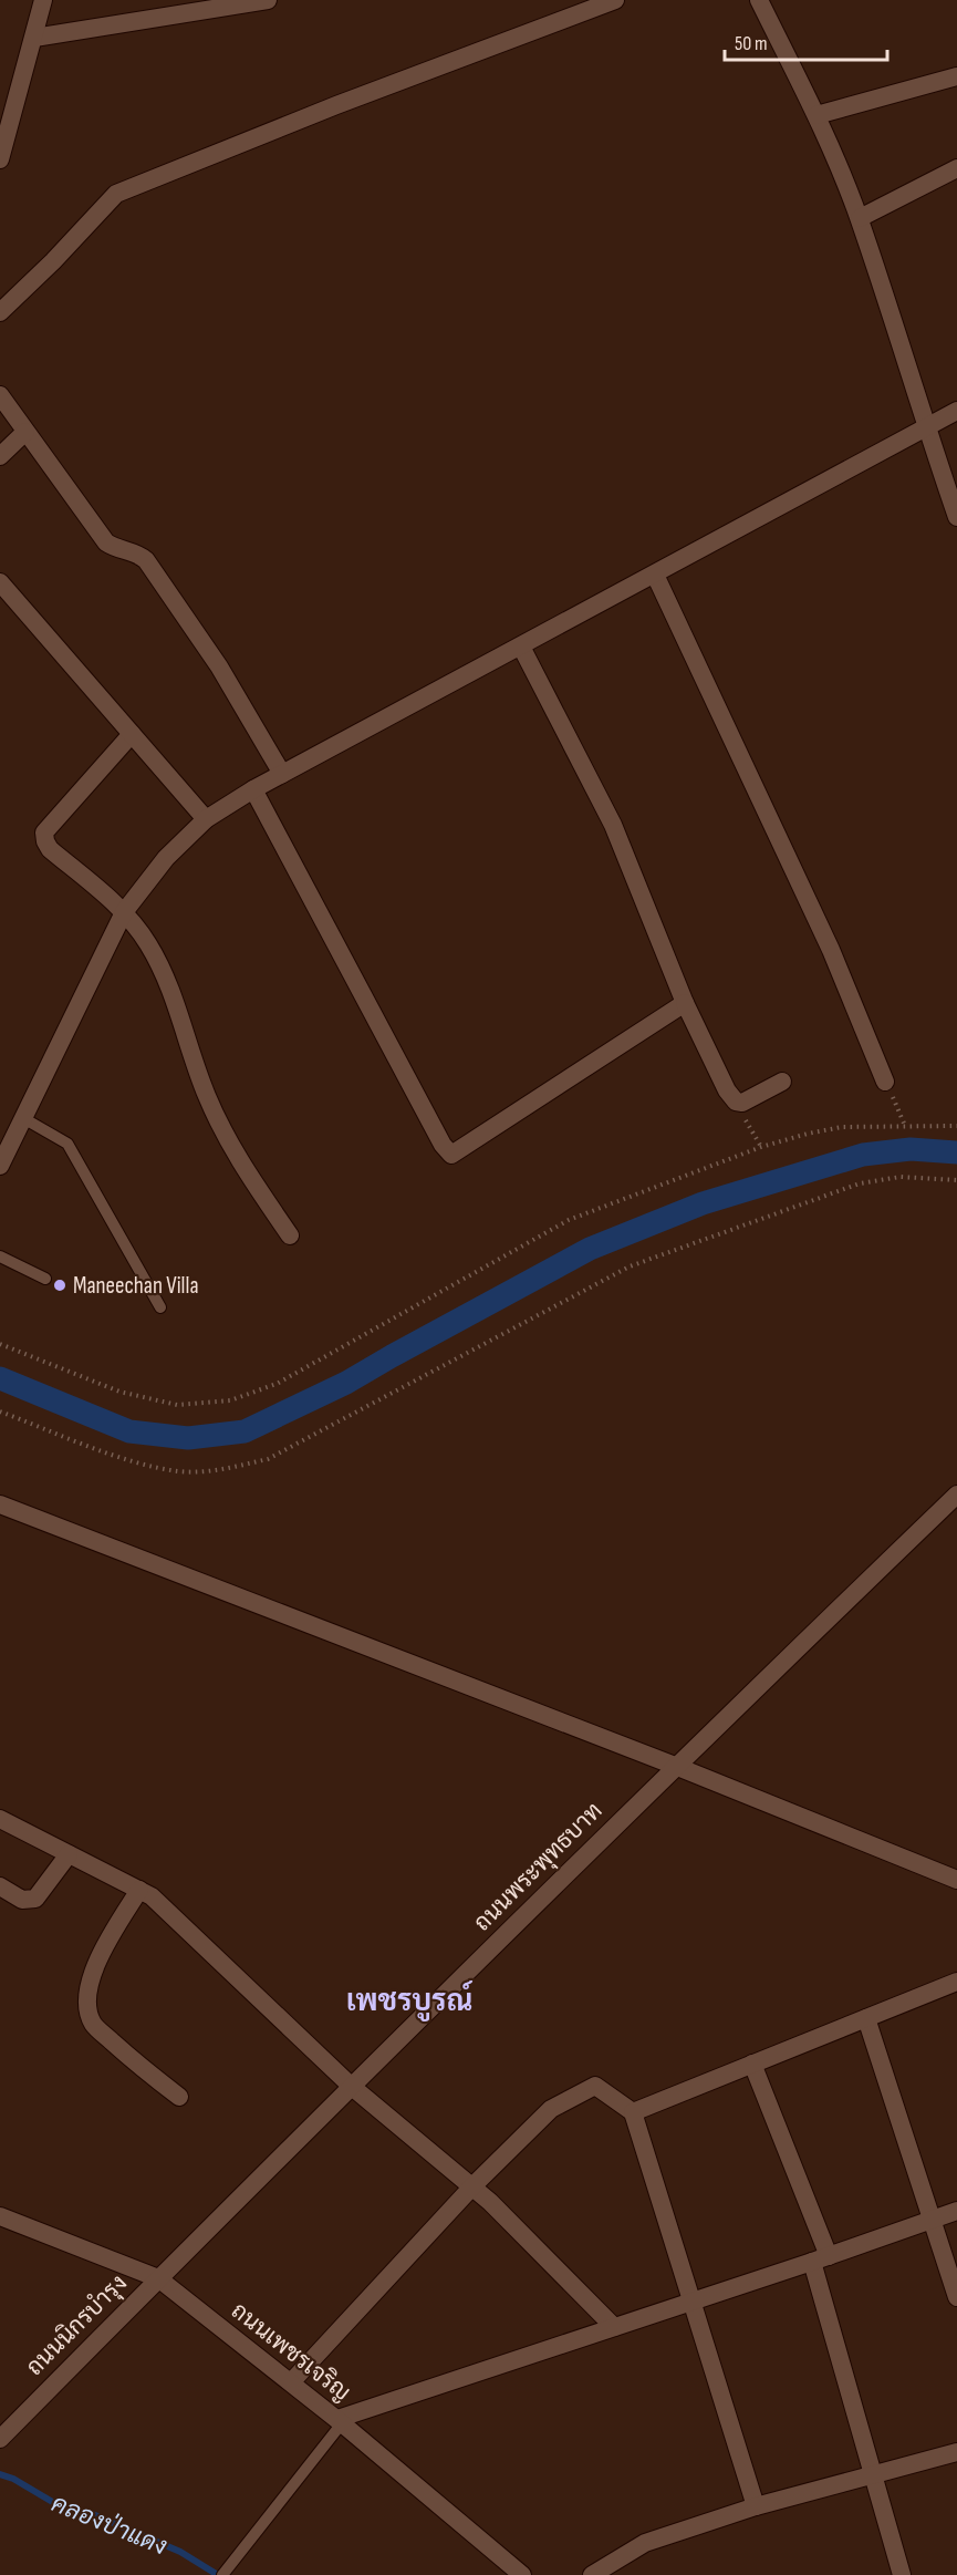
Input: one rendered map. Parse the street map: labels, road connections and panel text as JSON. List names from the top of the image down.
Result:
{
  "streets": {
    "street": ["ถนนพระพุทธบาท", "ถนนนิกรบำรุง", "ถนนเพชรเจริญ"]
  },
  "crossings": [
    ["ถนนพระพุทธบาท", "ถนนนิกรบำรุง"],
    ["ถนนพระพุทธบาท", "ถนนเพชรเจริญ"],
    ["ถนนนิกรบำรุง", "ถนนเพชรเจริญ"]
  ],
  "districts": ["เพชรบูรณ์"],
  "water": ["คลองป่าแดง"],
  "places": ["Maneechan Villa"],
  "scale_bar": "50 m"
}
